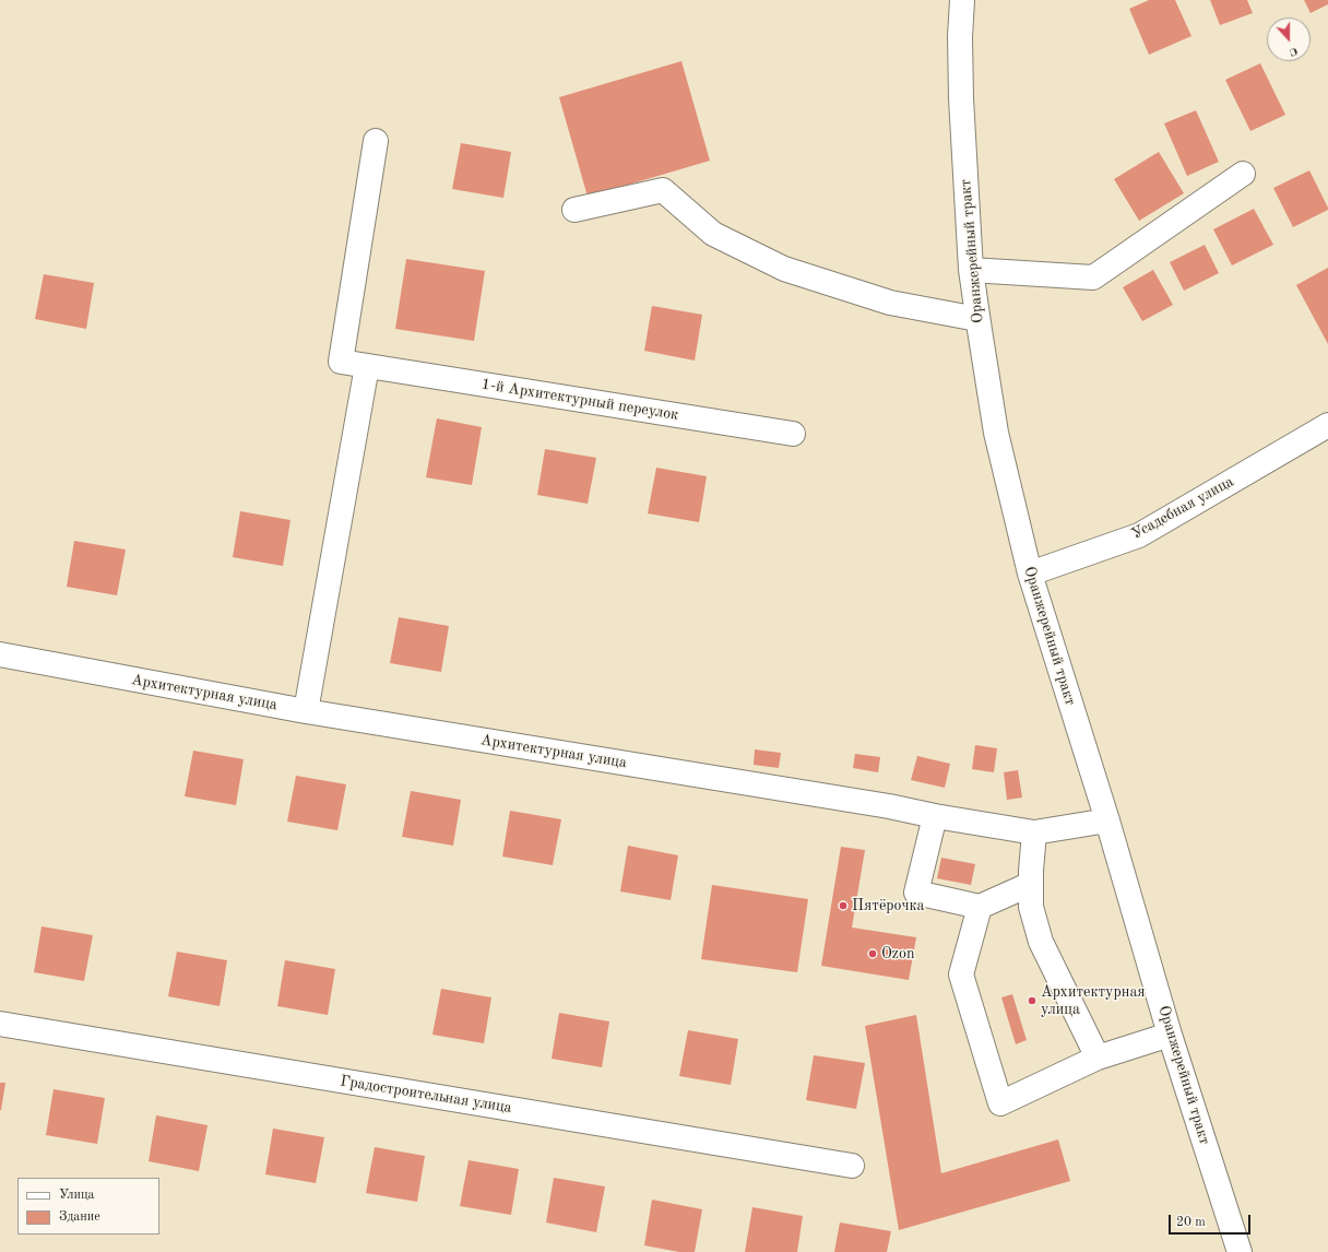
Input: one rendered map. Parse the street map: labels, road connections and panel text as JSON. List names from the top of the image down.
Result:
{
  "streets": {
    "street": [
      "Оранжерейный тракт",
      "1-й Архитектурный переулок",
      "Усадебная улица",
      "Архитектурная улица",
      "Градостроительная улица"
    ]
  },
  "crossings": [
    ["Оранжерейный тракт", "Усадебная улица"],
    ["Оранжерейный тракт", "Архитектурная улица"]
  ],
  "places": ["Пятёрочка", "Ozon", "Архитектурная улица"],
  "legend": ["Улица", "Здание"],
  "scale_bar": "20 m",
  "north": "bottom"
}
